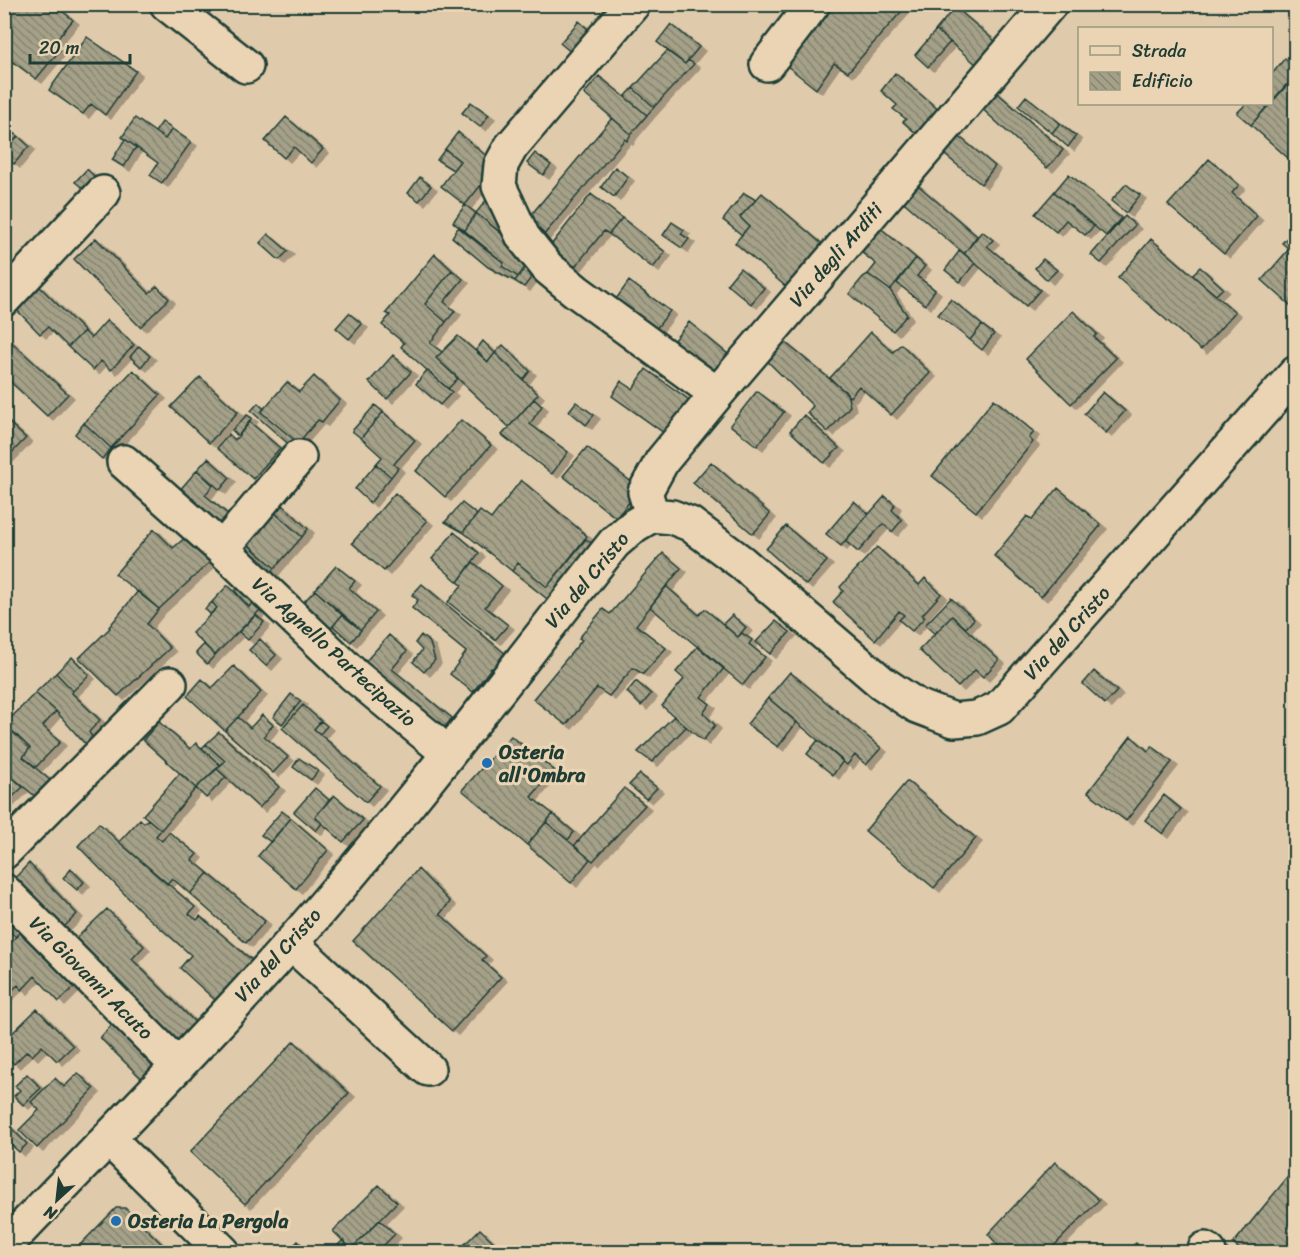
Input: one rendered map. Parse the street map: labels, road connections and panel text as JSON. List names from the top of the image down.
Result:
{
  "streets": {
    "street": [
      "Via degli Arditi",
      "Via del Cristo",
      "Via Agnello Partecipazio",
      "Via Giovanni Acuto"
    ]
  },
  "crossings": [
    ["Via degli Arditi", "Via del Cristo"],
    ["Via del Cristo", "Via Agnello Partecipazio"],
    ["Via del Cristo", "Via Giovanni Acuto"]
  ],
  "places": ["Osteria all'Ombra", "Osteria La Pergola"],
  "legend": ["Strada", "Edificio"],
  "scale_bar": "20 m",
  "north": "bottom left"
}
